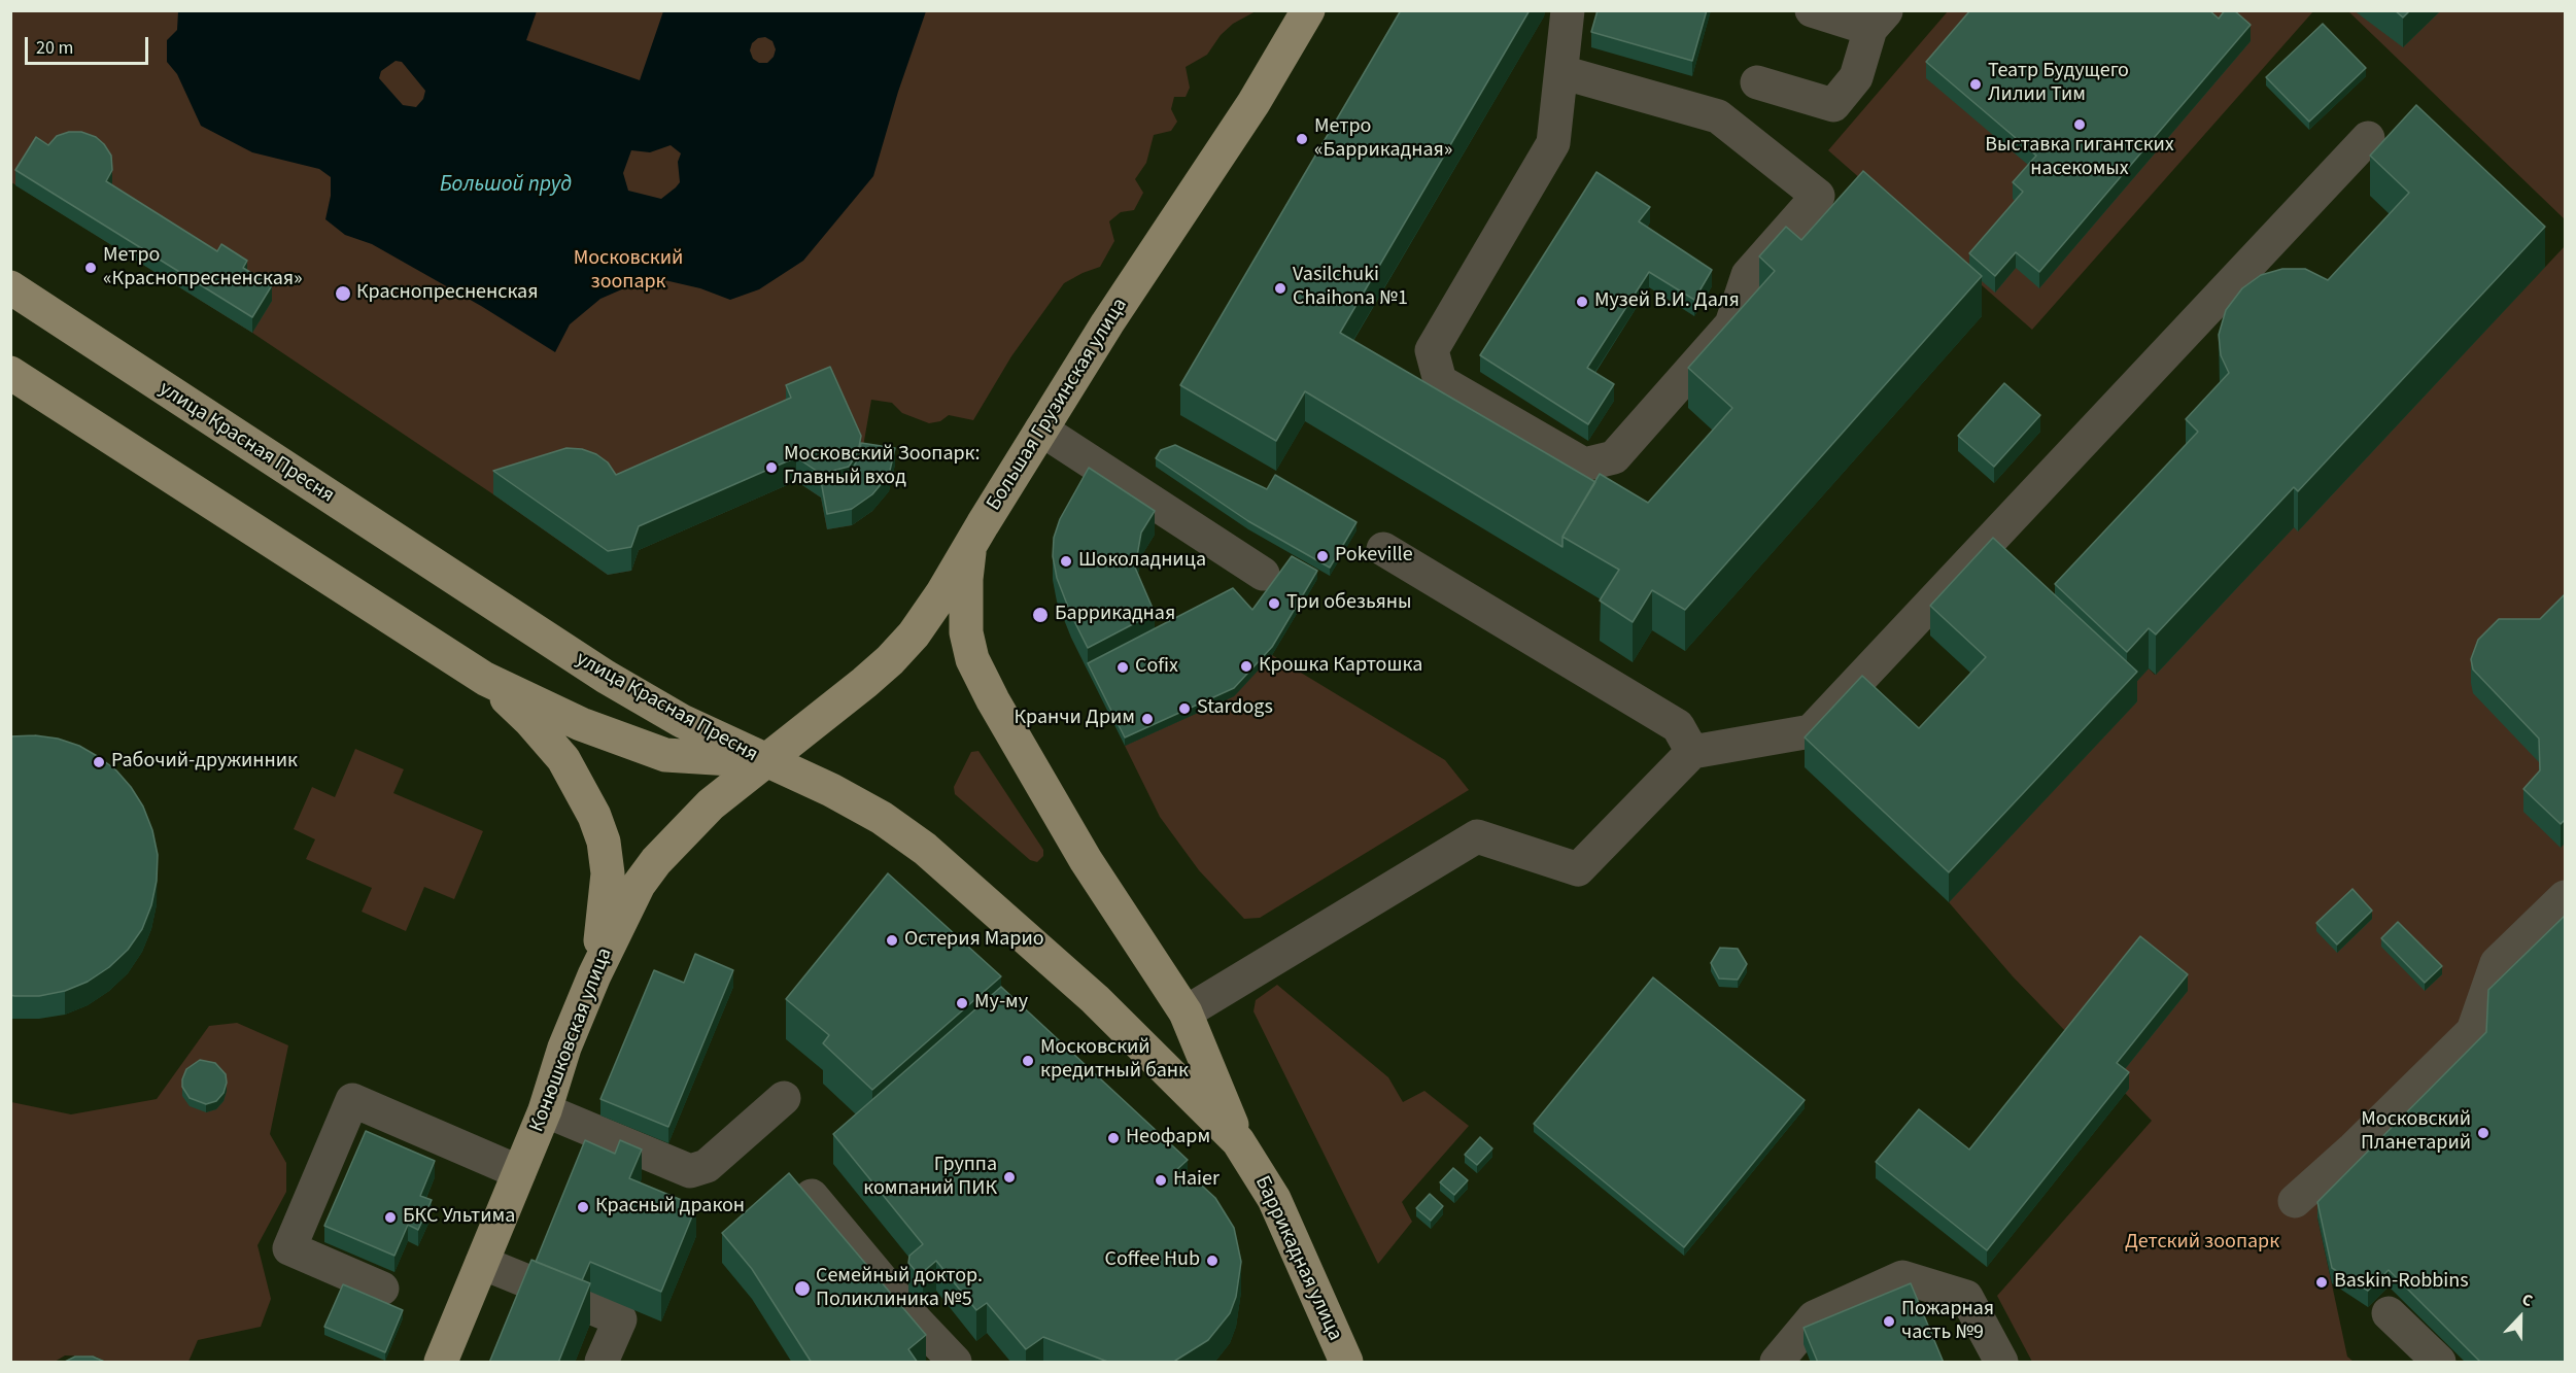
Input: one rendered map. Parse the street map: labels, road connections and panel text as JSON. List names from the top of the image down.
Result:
{
  "streets": {
    "main road": [
      "Большая Грузинская улица",
      "улица Красная Пресня",
      "Конюшковская улица",
      "Баррикадная улица"
    ]
  },
  "crossings": [
    ["Большая Грузинская улица", "улица Красная Пресня"],
    ["Большая Грузинская улица", "Конюшковская улица"],
    ["Большая Грузинская улица", "Баррикадная улица"],
    ["улица Красная Пресня", "Конюшковская улица"],
    ["улица Красная Пресня", "Баррикадная улица"],
    ["Конюшковская улица", "Баррикадная улица"]
  ],
  "water": ["Большой пруд"],
  "parks": ["Московский зоопарк", "Детский зоопарк"],
  "places": [
    "Театр Будущего Лилии Тим",
    "Выставка гигантских насекомых",
    "Метро «Баррикадная»",
    "Метро «Краснопресненская»",
    "Vasilchuki Chaihona №1",
    "Краснопресненская",
    "Музей В.И. Даля",
    "Московский Зоопарк: Главный вход",
    "Pokeville",
    "Шоколадница",
    "Три обезьяны",
    "Баррикадная",
    "Крошка Картошка",
    "Cofix",
    "Stardogs",
    "Кранчи Дрим",
    "Рабочий-дружинник",
    "Остерия Марио",
    "Му-му",
    "Московский кредитный банк",
    "Московский Планетарий",
    "Неофарм",
    "Группа компаний ПИК",
    "Haier",
    "Красный дракон",
    "БКС Ультима",
    "Coffee Hub",
    "Baskin-Robbins",
    "Семейный доктор. Поликлиника №5",
    "Пожарная часть №9"
  ],
  "scale_bar": "20 m",
  "north": "top"
}
